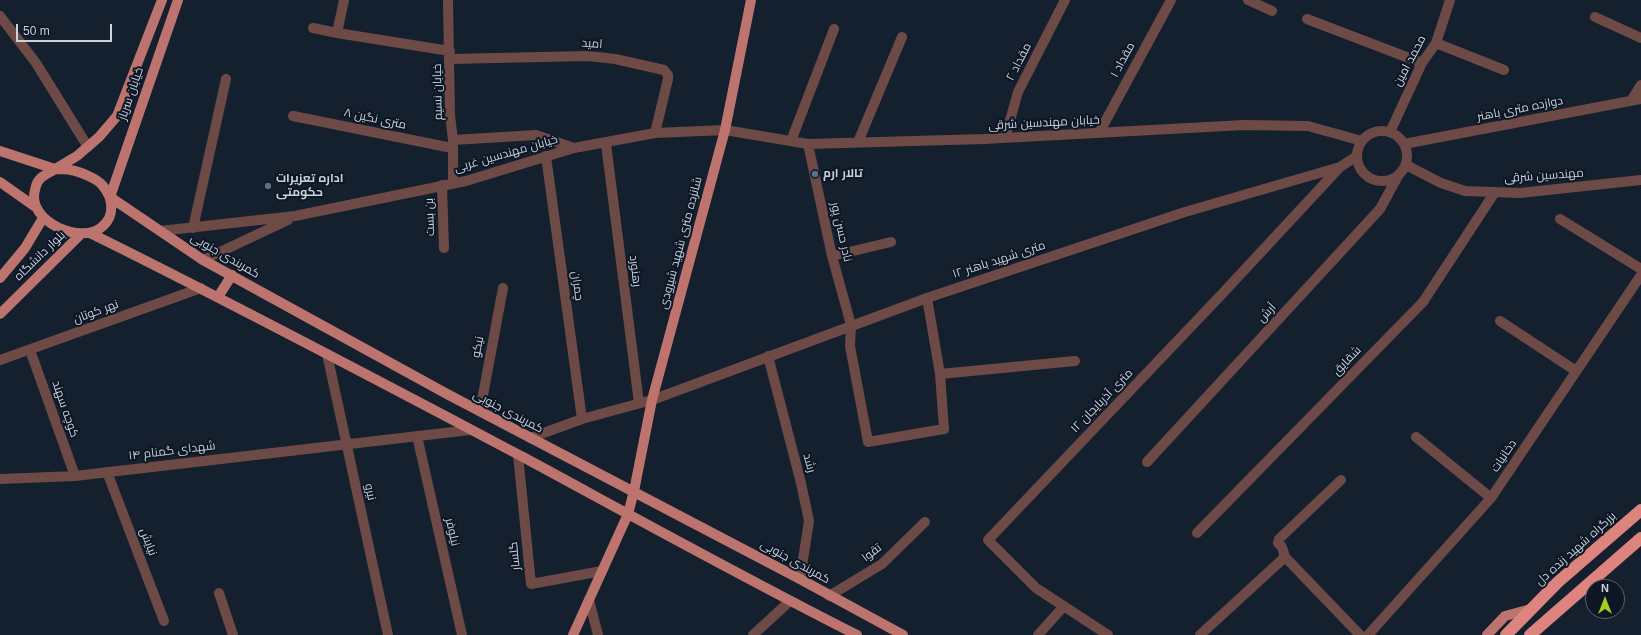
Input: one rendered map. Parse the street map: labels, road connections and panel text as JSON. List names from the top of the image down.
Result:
{
  "streets": {
    "highway": ["بزرگراه شهید زنده دل"],
    "main road": [
      "خیابان سرباز",
      "شانزده متری شهید شیرودی",
      "بلوار دانشگاه",
      "کمربندی جنوبی"
    ],
    "street": [
      "امید",
      "مقداد ۱",
      "محمد امین",
      "مقداد ۲",
      "خیابان نسیم",
      "دوازده متری باهنر",
      "۸ متری نگین",
      "خیابان مهندسین شرقی",
      "خیابان مهندسین غربی",
      "مهندسین شرقی",
      "بن بست",
      "نادر حسن پور",
      "۱۲ متری شهید باهنر",
      "رهنورد",
      "چمران",
      "نهر کوتان",
      "آرش",
      "نیکو",
      "شقایق",
      "۱۲ متری آذربایجان",
      "کوچه سهند",
      "۱۴ شهدای گمنام",
      "دخانیات",
      "رشد",
      "نیرو",
      "نیلوفر",
      "نیایش",
      "تقوا",
      "گلسار"
    ]
  },
  "crossings": [
    ["امید", "خیابان نسیم"],
    ["امید", "خیابان مهندسین غربی"],
    ["مقداد ۱", "خیابان مهندسین شرقی"],
    ["محمد امین", "دوازده متری باهنر"],
    ["محمد امین", "خیابان مهندسین شرقی"],
    ["محمد امین", "مهندسین شرقی"],
    ["محمد امین", "۱۲ متری شهید باهنر"],
    ["محمد امین", "آرش"],
    ["مقداد ۲", "خیابان مهندسین شرقی"],
    ["خیابان نسیم", "۸ متری نگین"],
    ["خیابان نسیم", "خیابان مهندسین غربی"],
    ["خیابان سرباز", "بلوار دانشگاه"],
    ["خیابان سرباز", "کمربندی جنوبی"],
    ["دوازده متری باهنر", "خیابان مهندسین شرقی"],
    ["دوازده متری باهنر", "مهندسین شرقی"],
    ["دوازده متری باهنر", "۱۲ متری شهید باهنر"],
    ["دوازده متری باهنر", "آرش"],
    ["۸ متری نگین", "خیابان مهندسین غربی"],
    ["خیابان مهندسین شرقی", "خیابان مهندسین غربی"],
    ["خیابان مهندسین شرقی", "مهندسین شرقی"],
    ["خیابان مهندسین شرقی", "نادر حسن پور"],
    ["خیابان مهندسین شرقی", "شانزده متری شهید شیرودی"],
    ["خیابان مهندسین شرقی", "۱۲ متری شهید باهنر"],
    ["خیابان مهندسین شرقی", "آرش"],
    ["خیابان مهندسین غربی", "بن بست"],
    ["خیابان مهندسین غربی", "شانزده متری شهید شیرودی"],
    ["خیابان مهندسین غربی", "رهنورد"],
    ["خیابان مهندسین غربی", "چمران"],
    ["مهندسین شرقی", "۱۲ متری شهید باهنر"],
    ["مهندسین شرقی", "آرش"],
    ["مهندسین شرقی", "شقایق"],
    ["نادر حسن پور", "۱۲ متری شهید باهنر"],
    ["شانزده متری شهید شیرودی", "کمربندی جنوبی"],
    ["شانزده متری شهید شیرودی", "۱۲ متری شهید باهنر"],
    ["شانزده متری شهید شیرودی", "گلسار"],
    ["بلوار دانشگاه", "کمربندی جنوبی"],
    ["کمربندی جنوبی", "۱۲ متری شهید باهنر"],
    ["کمربندی جنوبی", "نیکو"],
    ["کمربندی جنوبی", "رشد"],
    ["کمربندی جنوبی", "تقوا"],
    ["۱۲ متری شهید باهنر", "رهنورد"],
    ["۱۲ متری شهید باهنر", "چمران"],
    ["۱۲ متری شهید باهنر", "آرش"],
    ["۱۲ متری شهید باهنر", "۱۲ متری آذربایجان"],
    ["۱۲ متری شهید باهنر", "رشد"],
    ["نهر کوتان", "کوچه سهند"],
    ["کوچه سهند", "۱۴ شهدای گمنام"],
    ["۱۴ شهدای گمنام", "نیرو"],
    ["۱۴ شهدای گمنام", "نیلوفر"],
    ["۱۴ شهدای گمنام", "نیایش"]
  ],
  "places": ["تالار ارم", "اداره تعزیرات حکومتی"],
  "scale_bar": "50 m",
  "north": "top"
}
